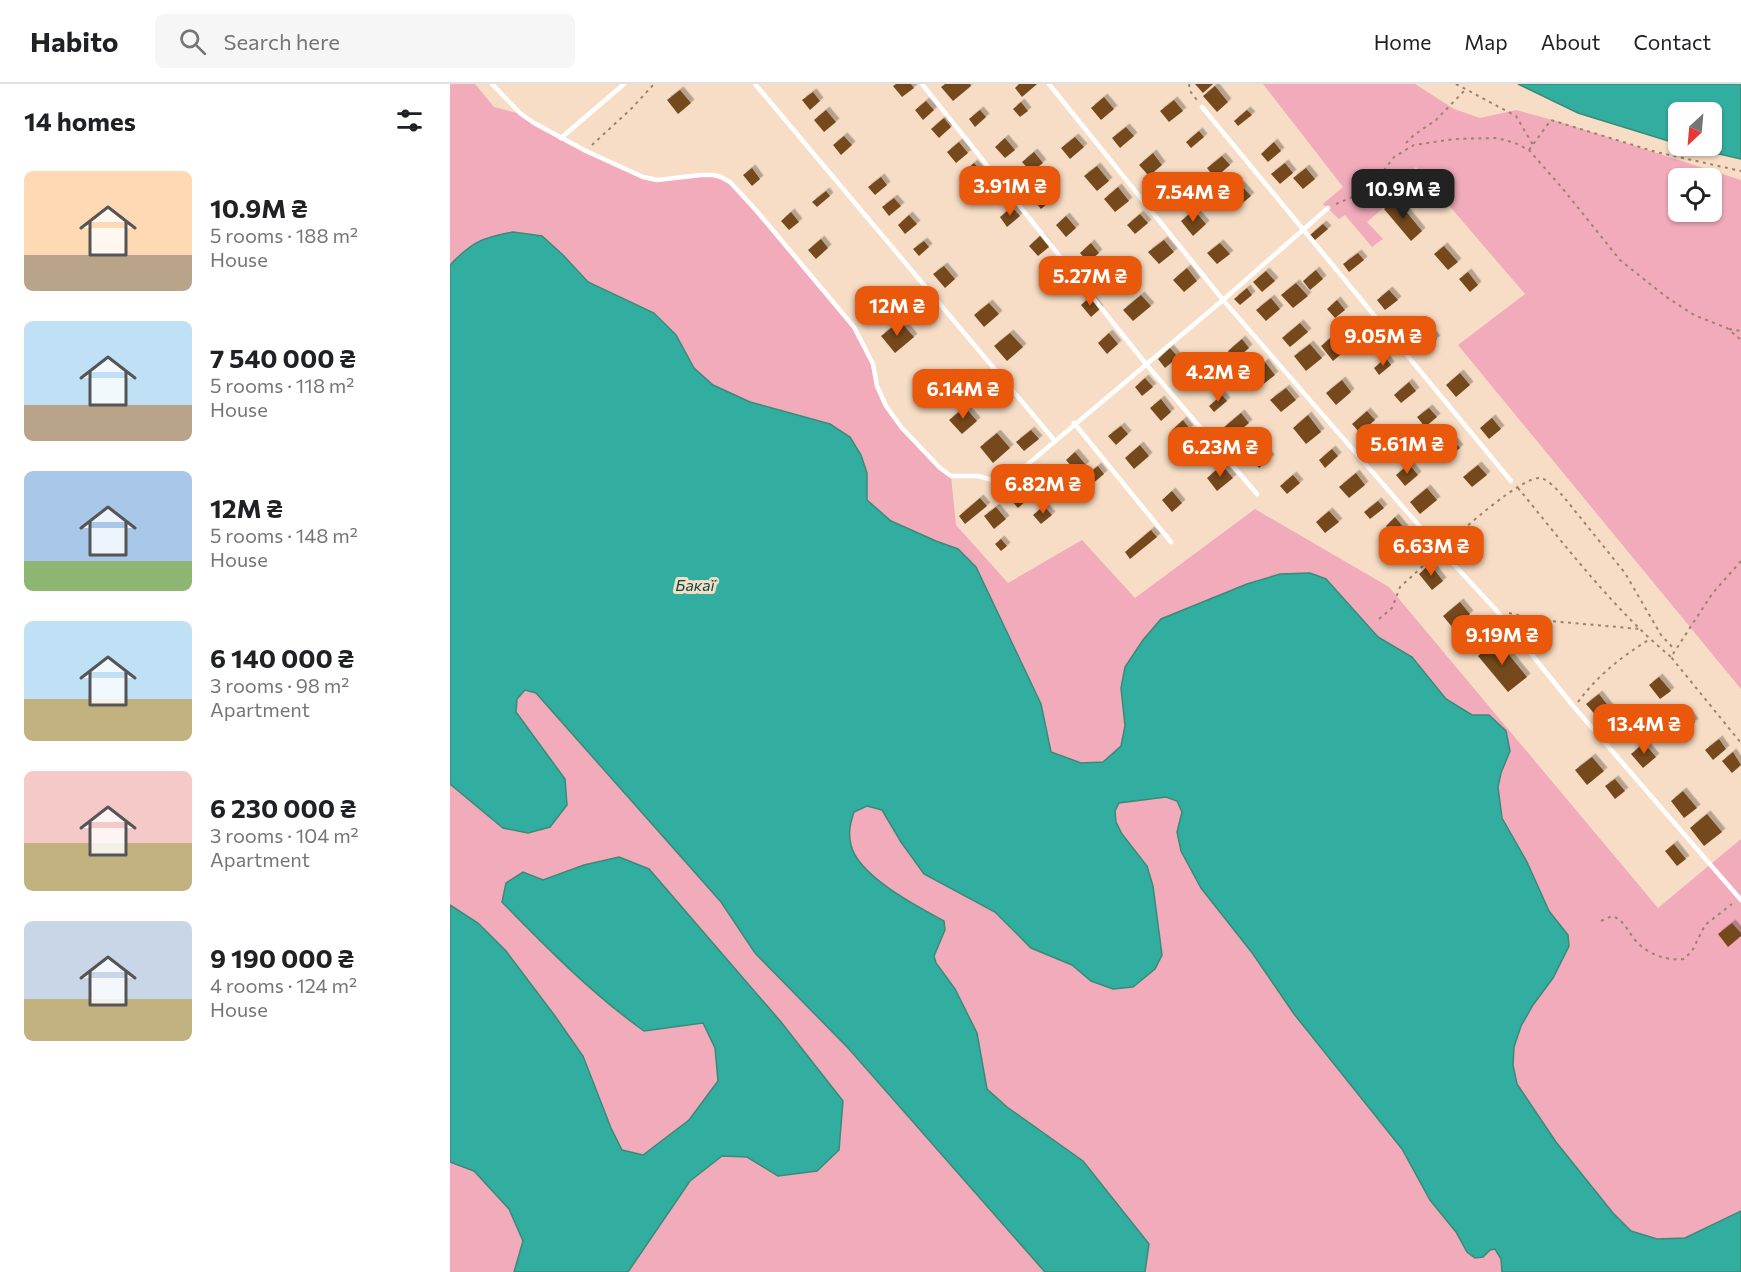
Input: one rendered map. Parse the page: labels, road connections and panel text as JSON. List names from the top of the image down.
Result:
{
  "water": ["Бакаї"],
  "north": "bottom left",
  "page": {
    "header": "Habito",
    "search": "Search here",
    "nav": [
      "Home",
      "Map",
      "About",
      "Contact"
    ],
    "heading": "14 homes",
    "list": [
      {
        "name": "10.9M ₴",
        "note": "5 rooms · 188 m² · House"
      },
      {
        "name": "7 540 000 ₴",
        "note": "5 rooms · 118 m² · House"
      },
      {
        "name": "12M ₴",
        "note": "5 rooms · 148 m² · House"
      },
      {
        "name": "6 140 000 ₴",
        "note": "3 rooms · 98 m² · Apartment"
      },
      {
        "name": "6 230 000 ₴",
        "note": "3 rooms · 104 m² · Apartment"
      },
      {
        "name": "9 190 000 ₴",
        "note": "4 rooms · 124 m² · House"
      }
    ],
    "price": [
      "3.91M ₴",
      "10.9M ₴",
      "7.54M ₴",
      "5.27M ₴",
      "12M ₴",
      "9.05M ₴",
      "4.2M ₴",
      "6.14M ₴",
      "5.61M ₴",
      "6.23M ₴",
      "6.82M ₴",
      "6.63M ₴",
      "9.19M ₴",
      "13.4M ₴"
    ]
  }
}
